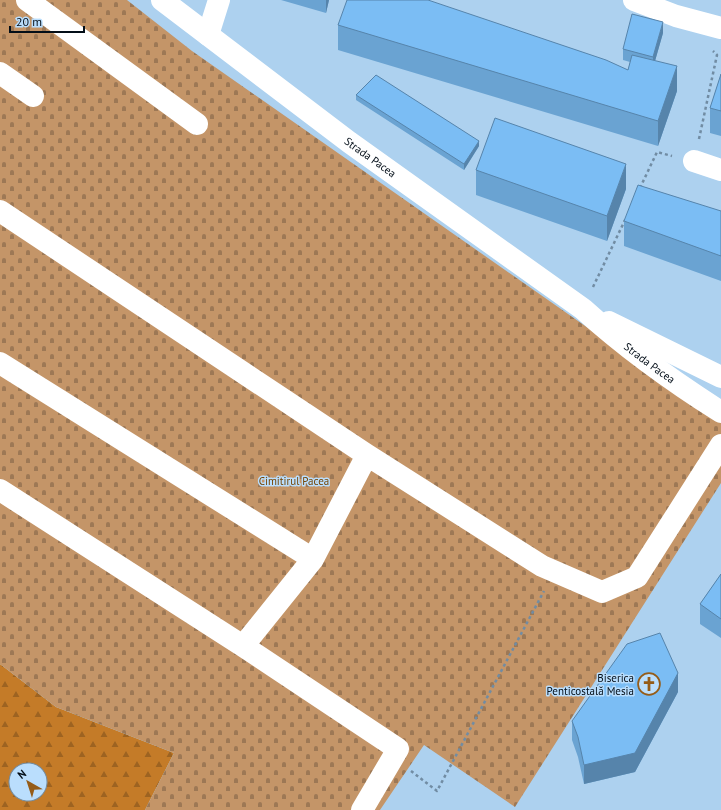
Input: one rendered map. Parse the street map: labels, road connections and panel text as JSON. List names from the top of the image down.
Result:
{
  "streets": {
    "main road": ["Strada Pacea"]
  },
  "parks": ["Cimitirul Pacea"],
  "places": {
    "church": ["Biserica Penticostală Mesia"]
  },
  "scale_bar": "20 m",
  "north": "top left"
}
